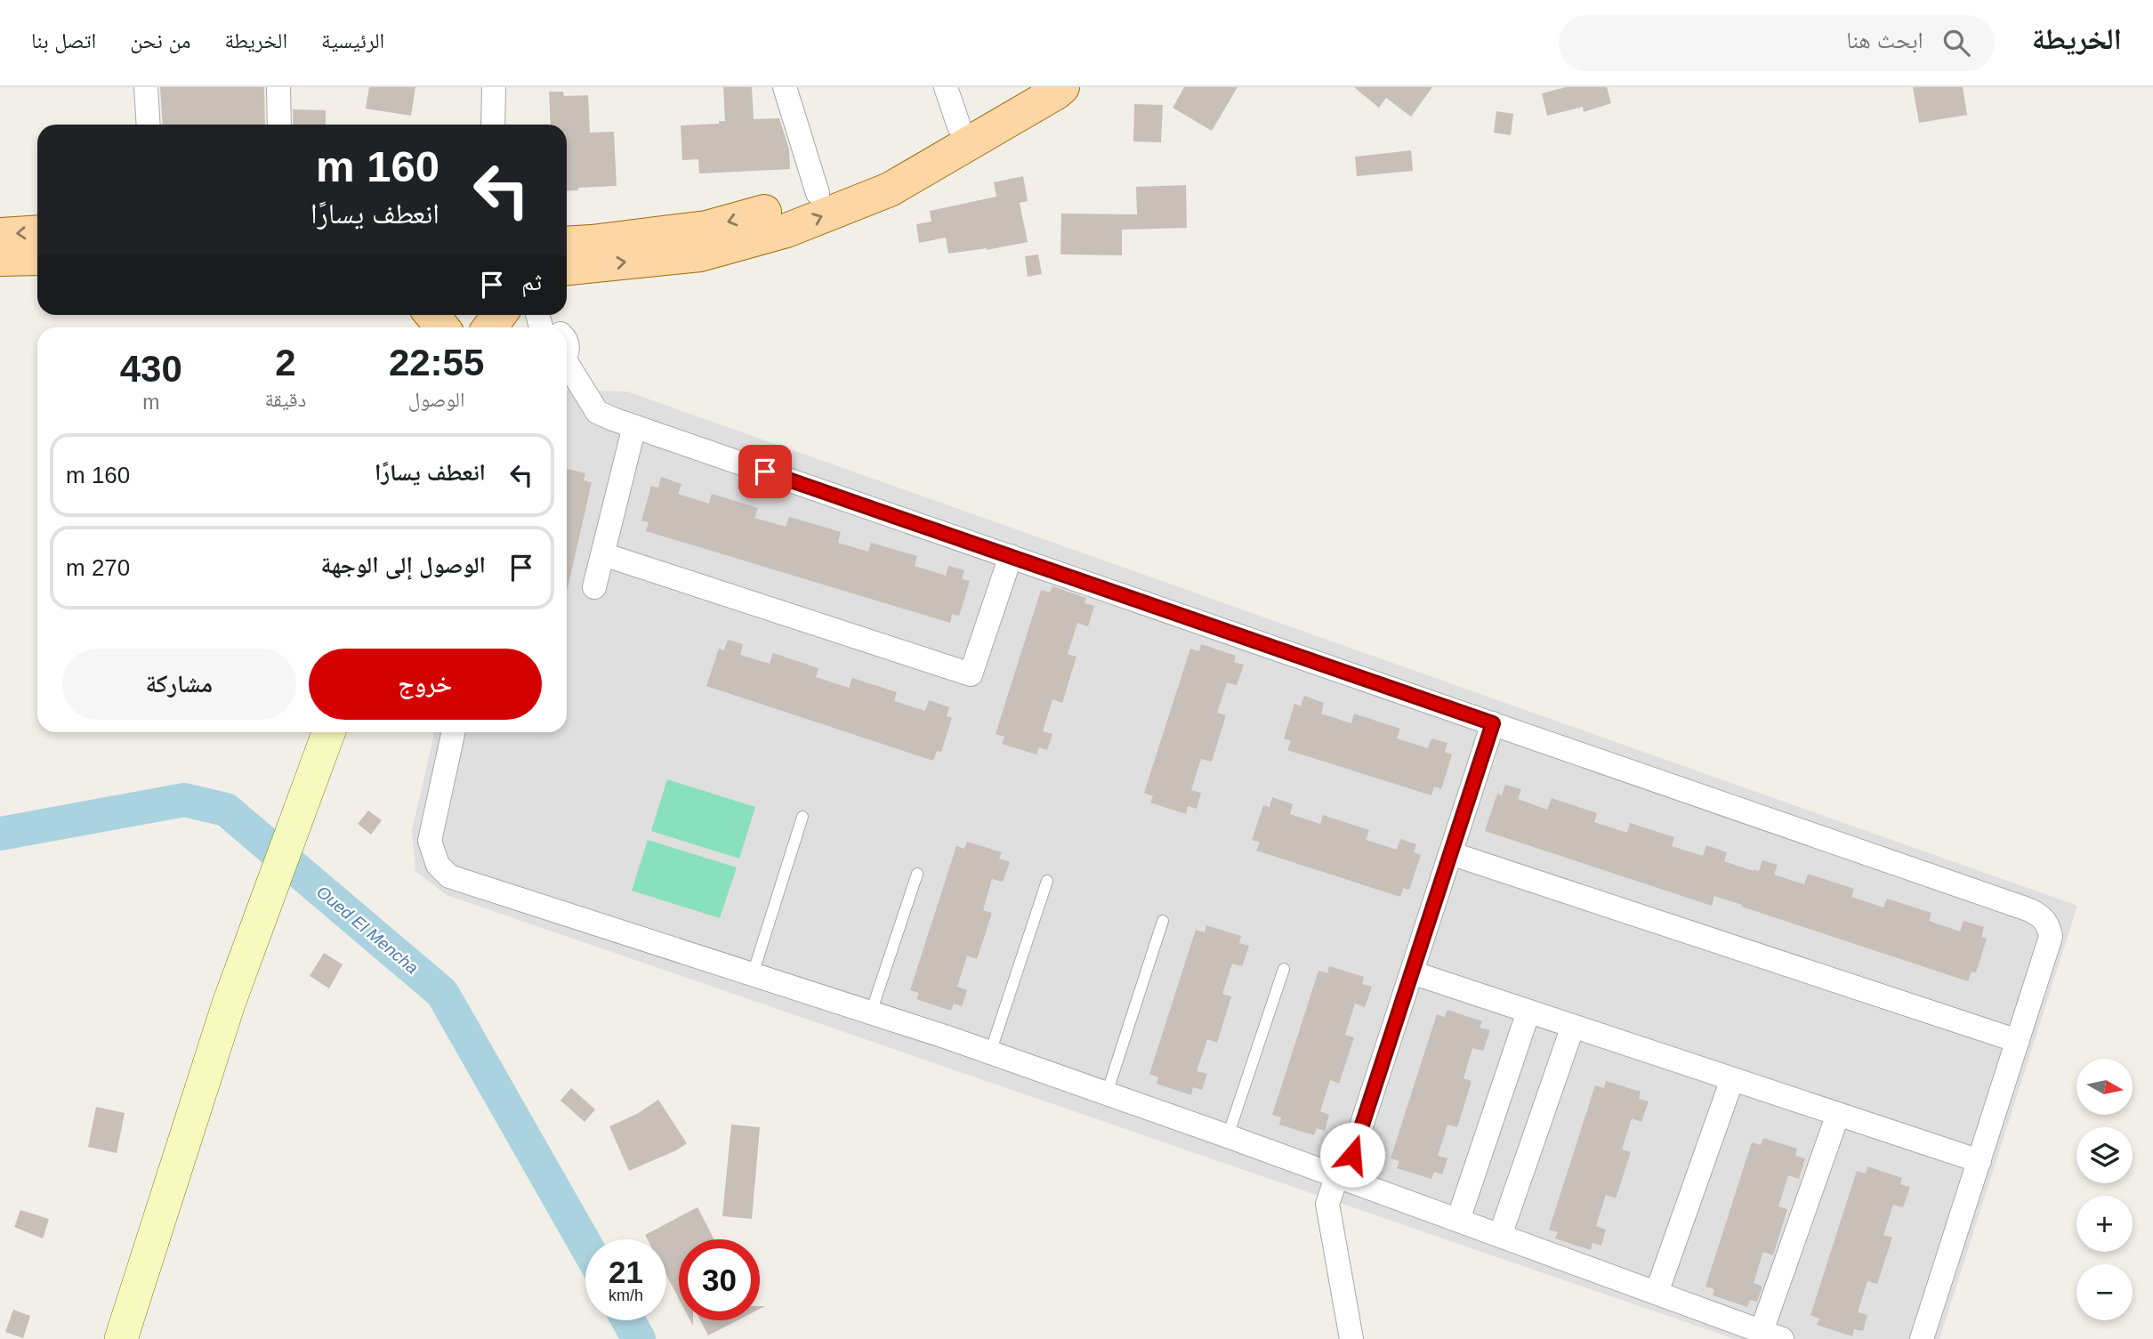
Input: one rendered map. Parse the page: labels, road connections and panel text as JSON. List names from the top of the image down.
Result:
{
  "water": ["Oued El Mencha"],
  "north": "right",
  "page": {
    "header": "الخريطة",
    "search": "ابحث هنا",
    "nav": [
      "الرئيسية",
      "الخريطة",
      "من نحن",
      "اتصل بنا"
    ],
    "turn": ["160 m", "انعطف يسارًا"],
    "then": "ثم",
    "eta": [
      "22:55",
      "الوصول",
      "2",
      "دقيقة",
      "430",
      "m"
    ],
    "list": [
      {
        "name": "انعطف يسارًا",
        "value": "160 m"
      },
      {
        "name": "الوصول إلى الوجهة",
        "value": "270 m"
      }
    ],
    "buttons": ["خروج", "مشاركة"],
    "map_buttons": ["+", "−"],
    "speed": "21 km/h",
    "limit": "30"
  }
}
